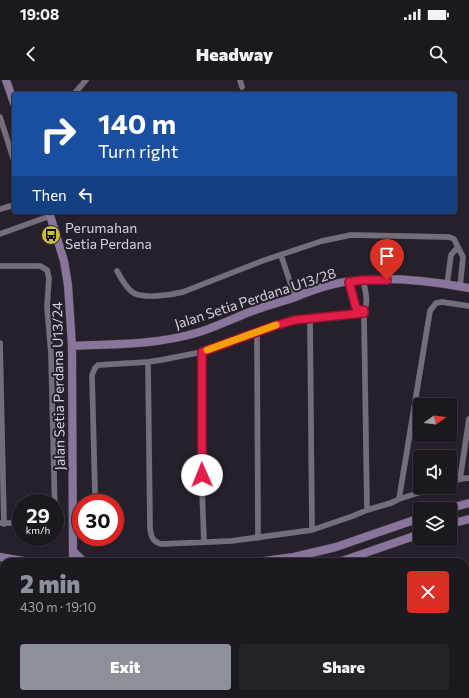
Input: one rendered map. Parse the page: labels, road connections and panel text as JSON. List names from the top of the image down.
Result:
{
  "streets": {
    "street": ["Jalan Setia Perdana U13/28", "Jalan Setia Perdana U13/24"]
  },
  "crossings": [
    ["Jalan Setia Perdana U13/28", "Jalan Setia Perdana U13/24"]
  ],
  "places": {
    "bus stop": ["Perumahan Setia Perdana"]
  },
  "north": "right",
  "page": {
    "status": "19:08",
    "header": "Headway",
    "turn": ["140 m", "Turn right"],
    "then": "Then",
    "speed": "29 km/h",
    "limit": "30",
    "heading": ["2 min", "430 m · 19:10"],
    "buttons": ["Exit", "Share"]
  }
}
